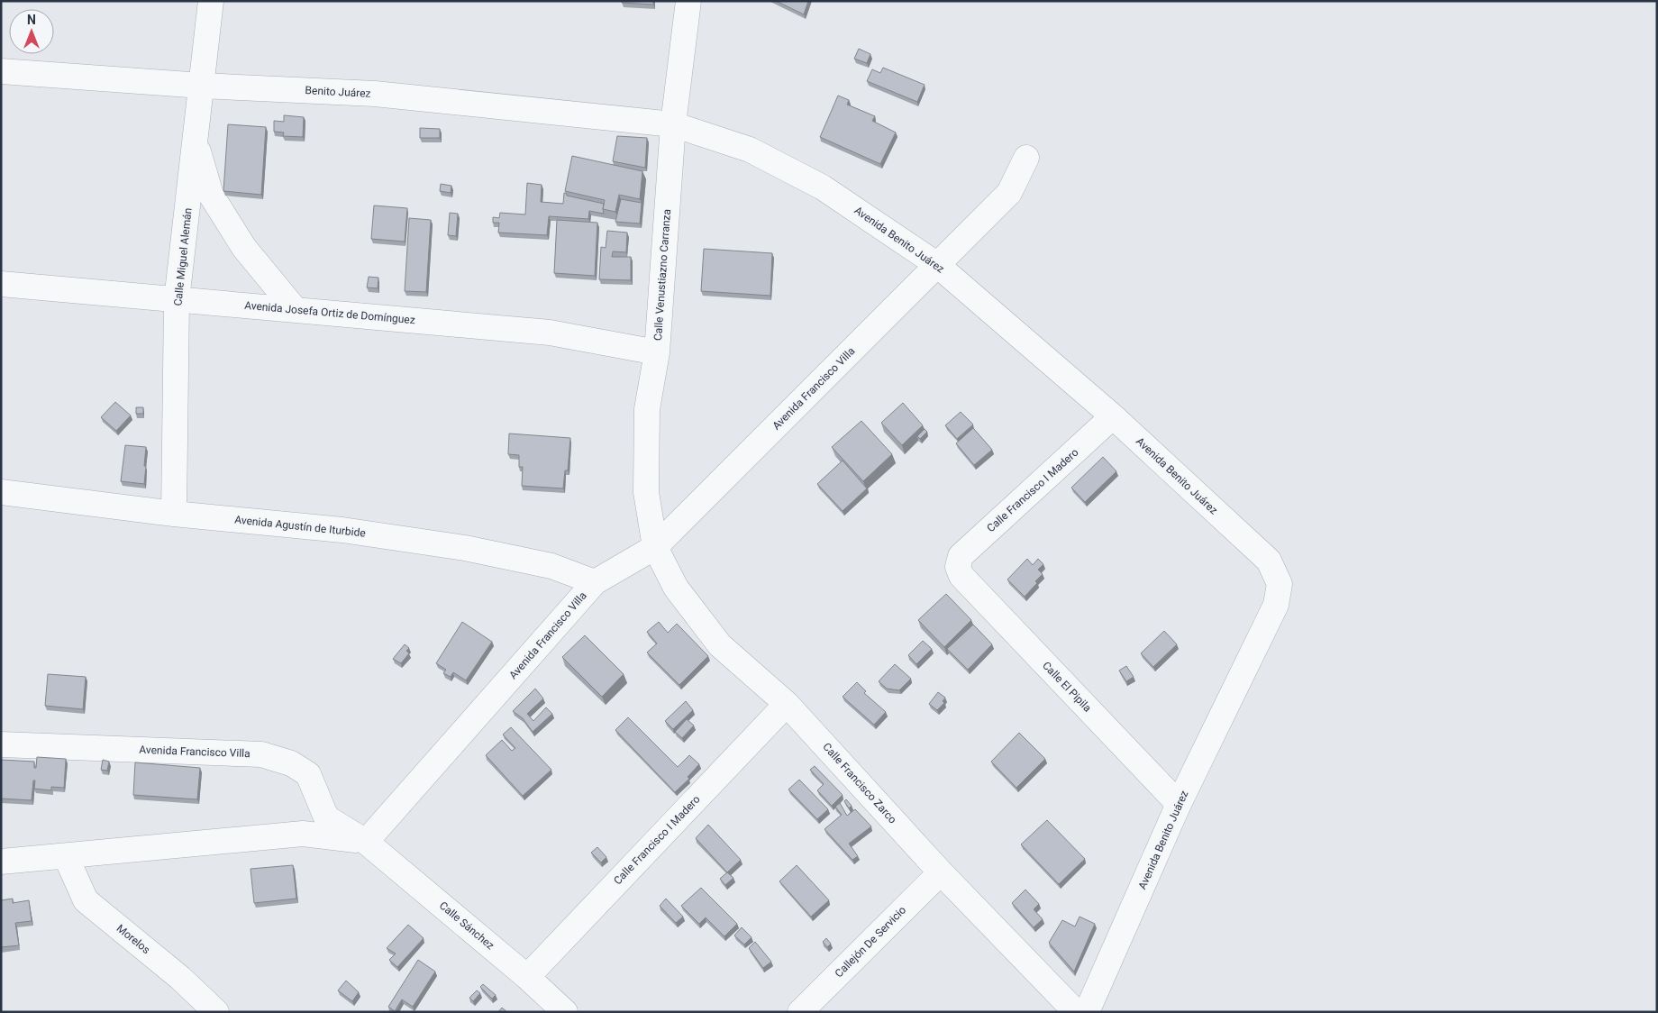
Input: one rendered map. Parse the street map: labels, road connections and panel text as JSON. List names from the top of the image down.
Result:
{
  "streets": {
    "street": [
      "Benito Juárez",
      "Avenida Benito Juárez",
      "Calle Miguel Alemán",
      "Calle Venustiazno Carranza",
      "Avenida Josefa Ortiz de Domínguez",
      "Avenida Francisco Villa",
      "Calle Francisco I Madero",
      "Avenida Agustín de Iturbide",
      "Calle El Pipila",
      "Calle Francisco Zarco",
      "Calle Sánchez",
      "Morelos",
      "Callejón De Servicio"
    ]
  },
  "crossings": [
    ["Benito Juárez", "Avenida Benito Juárez"],
    ["Benito Juárez", "Calle Miguel Alemán"],
    ["Benito Juárez", "Calle Venustiazno Carranza"],
    ["Avenida Benito Juárez", "Calle Venustiazno Carranza"],
    ["Avenida Benito Juárez", "Avenida Francisco Villa"],
    ["Avenida Benito Juárez", "Calle Francisco I Madero"],
    ["Avenida Benito Juárez", "Calle El Pipila"],
    ["Calle Miguel Alemán", "Avenida Josefa Ortiz de Domínguez"],
    ["Calle Miguel Alemán", "Avenida Agustín de Iturbide"],
    ["Calle Venustiazno Carranza", "Avenida Josefa Ortiz de Domínguez"],
    ["Calle Venustiazno Carranza", "Avenida Francisco Villa"],
    ["Calle Venustiazno Carranza", "Calle Francisco Zarco"],
    ["Avenida Francisco Villa", "Avenida Agustín de Iturbide"],
    ["Avenida Francisco Villa", "Calle Francisco Zarco"],
    ["Avenida Francisco Villa", "Calle Sánchez"],
    ["Calle Francisco I Madero", "Calle El Pipila"],
    ["Calle Francisco I Madero", "Calle Francisco Zarco"],
    ["Calle Francisco I Madero", "Calle Sánchez"],
    ["Calle Francisco Zarco", "Callejón De Servicio"]
  ],
  "north": "top"
}
